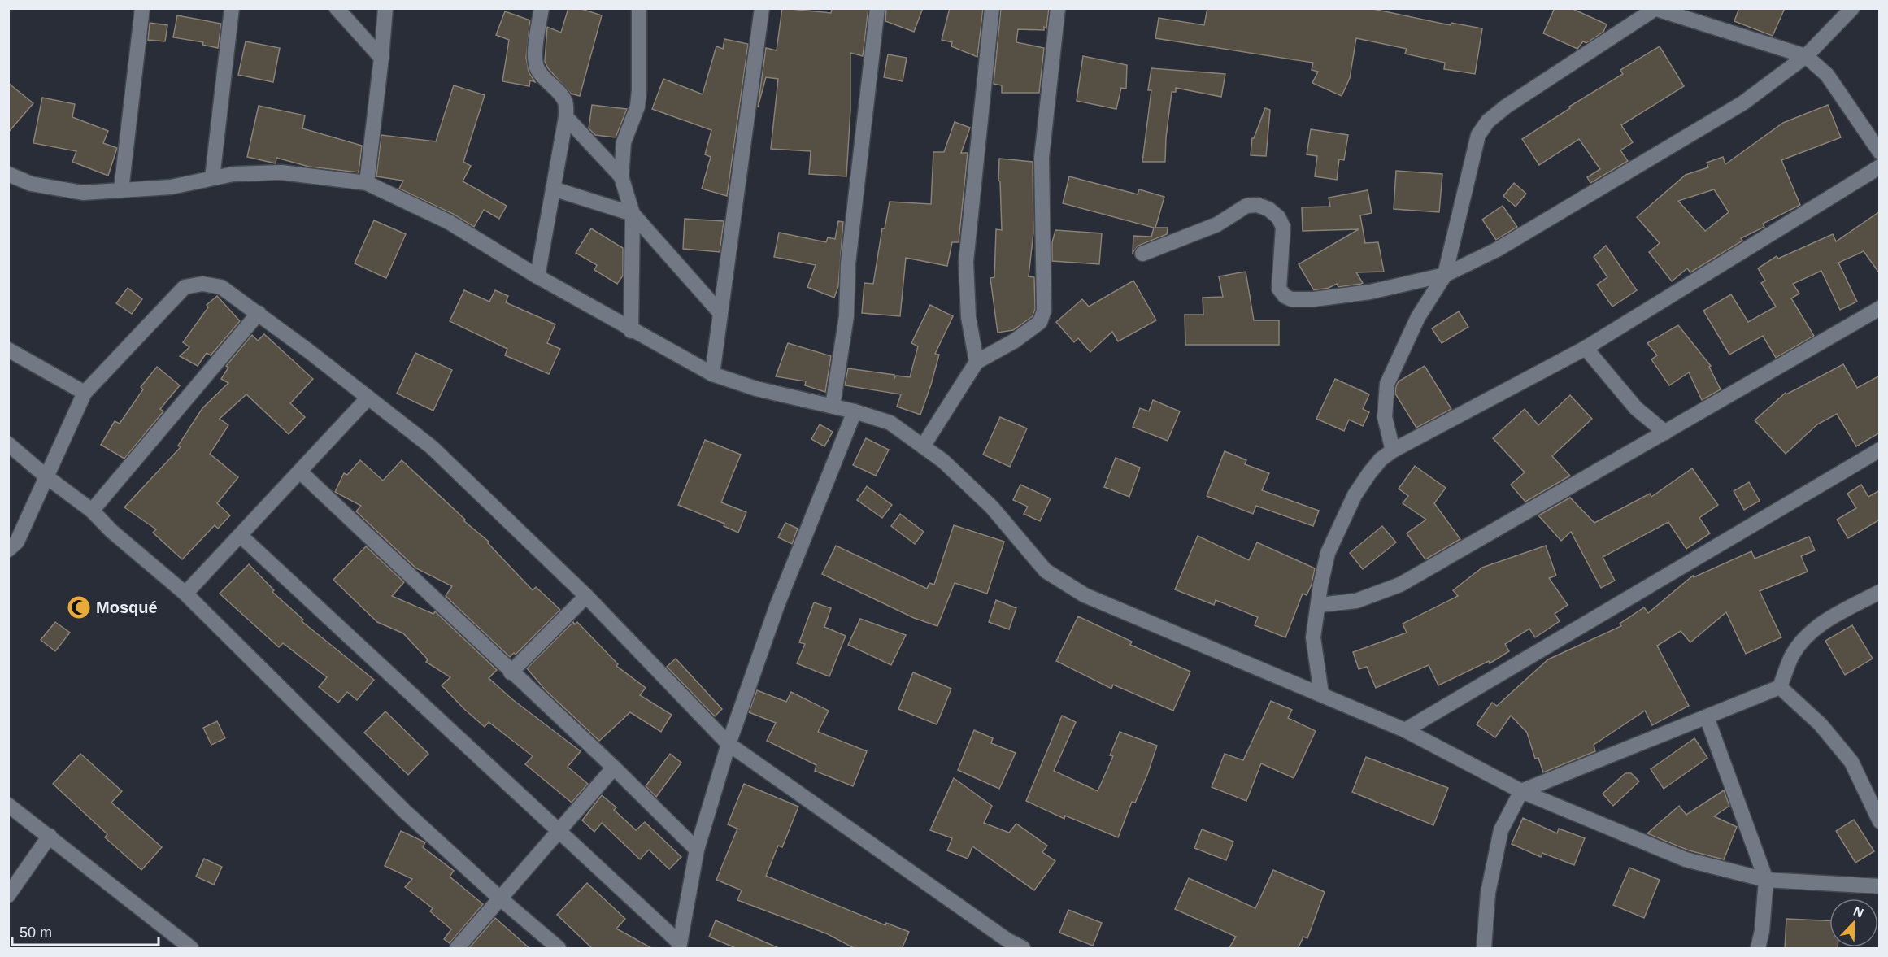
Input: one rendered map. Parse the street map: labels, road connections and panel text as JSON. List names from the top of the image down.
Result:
{
  "places": {
    "mosque": ["Mosqué"]
  },
  "scale_bar": "50 m",
  "north": "top right"
}
